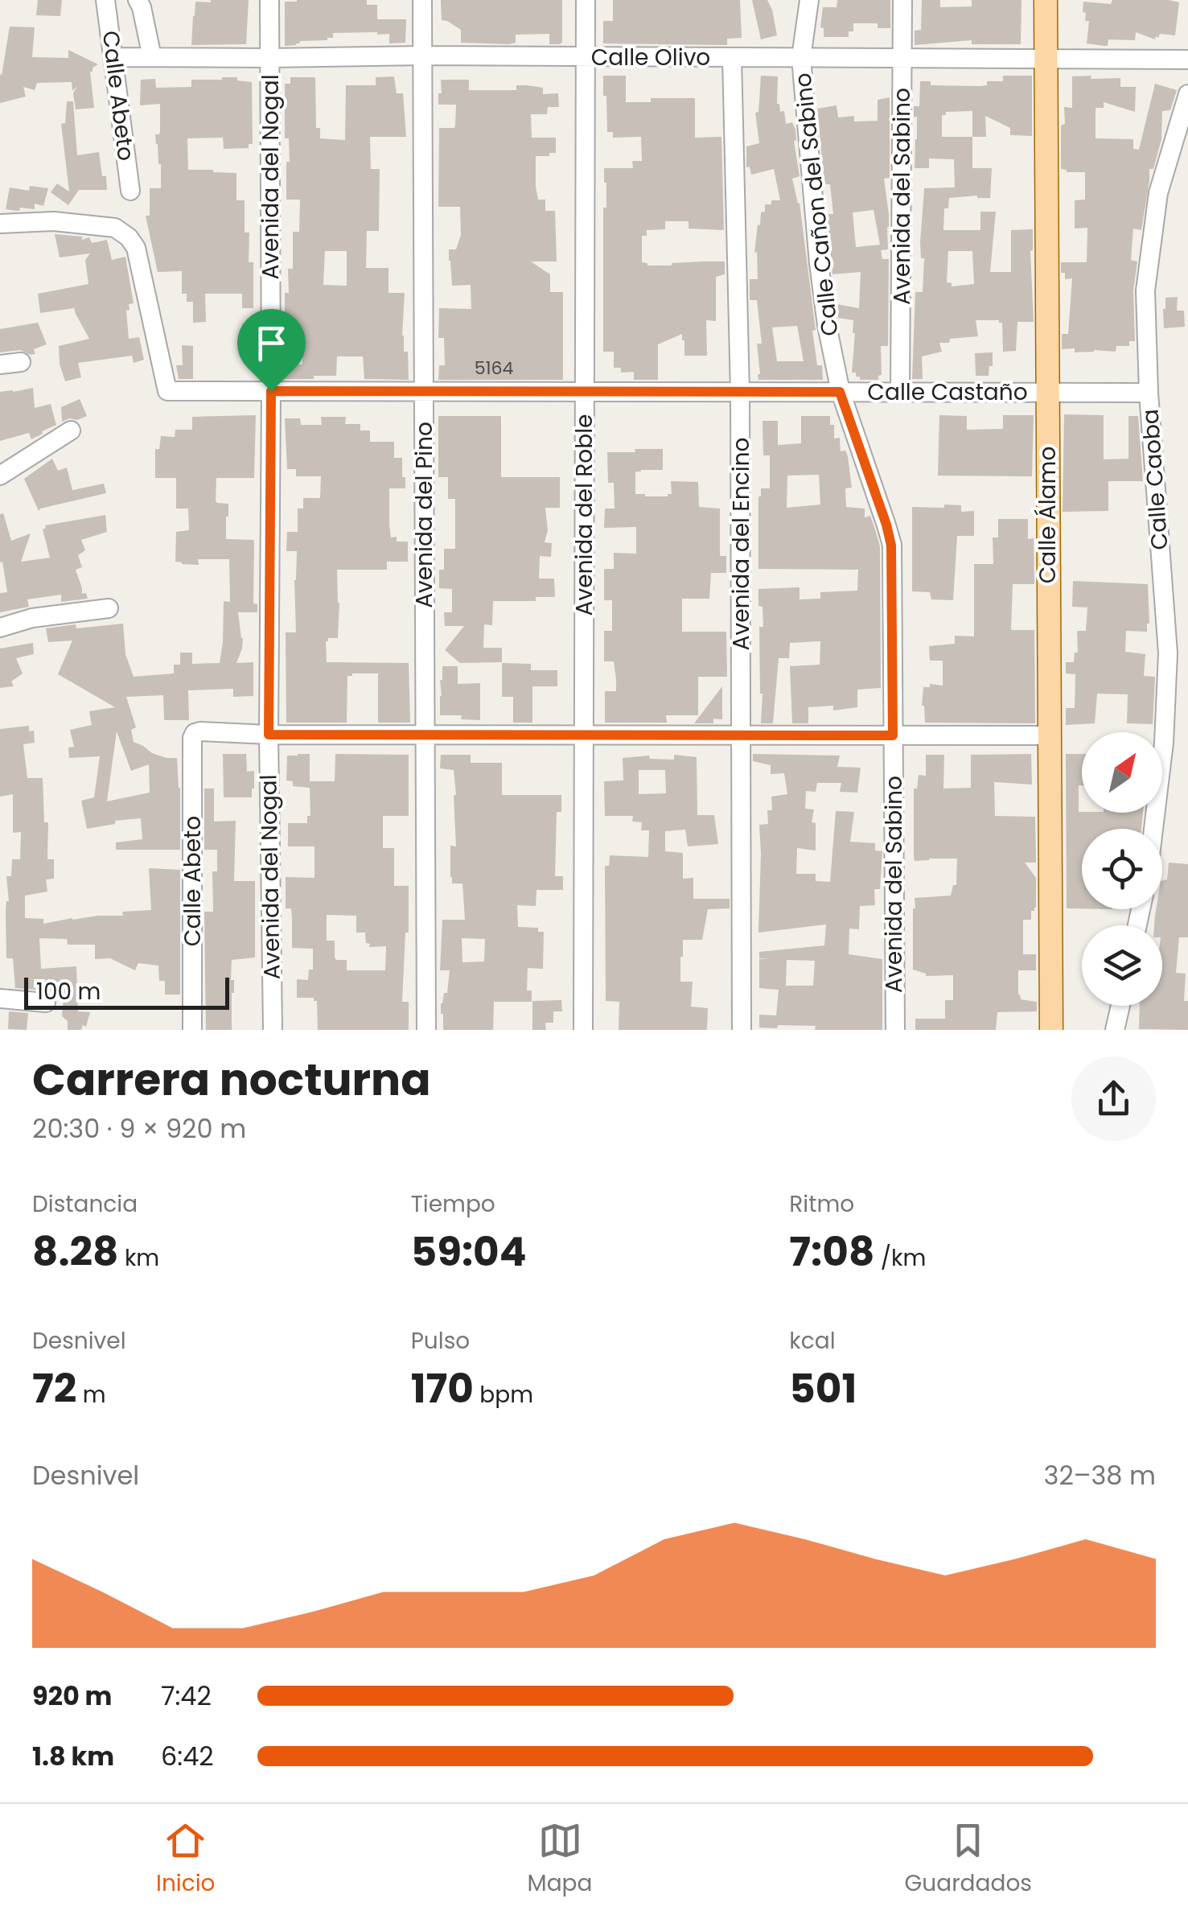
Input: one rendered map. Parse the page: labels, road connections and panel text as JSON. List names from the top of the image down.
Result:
{
  "streets": {
    "main road": ["Calle Álamo"],
    "street": [
      "Calle Olivo",
      "Calle Abeto",
      "Avenida del Nogal",
      "Avenida del Sabino",
      "Calle Cañon del Sabino",
      "Calle Castaño",
      "Calle Caoba",
      "Avenida del Pino",
      "Avenida del Roble",
      "Avenida del Encino"
    ]
  },
  "crossings": [
    ["Calle Olivo", "Calle Abeto"],
    ["Calle Olivo", "Avenida del Nogal"],
    ["Calle Olivo", "Avenida del Sabino"],
    ["Calle Olivo", "Calle Cañon del Sabino"],
    ["Calle Olivo", "Avenida del Pino"],
    ["Calle Olivo", "Avenida del Roble"],
    ["Calle Olivo", "Calle Álamo"],
    ["Calle Olivo", "Avenida del Encino"],
    ["Calle Abeto", "Avenida del Nogal"],
    ["Avenida del Nogal", "Calle Castaño"],
    ["Avenida del Sabino", "Calle Cañon del Sabino"],
    ["Avenida del Sabino", "Calle Castaño"],
    ["Calle Cañon del Sabino", "Calle Castaño"],
    ["Calle Castaño", "Calle Caoba"],
    ["Calle Castaño", "Avenida del Pino"],
    ["Calle Castaño", "Avenida del Roble"],
    ["Calle Castaño", "Calle Álamo"],
    ["Calle Castaño", "Avenida del Encino"]
  ],
  "house_numbers": ["5164"],
  "scale_bar": "100 m",
  "north": "top right",
  "page": {
    "scale": "100 m",
    "heading": ["Carrera nocturna", "20:30 · 9 × 920 m"],
    "stats": [
      ["Distancia", "8.28 km"],
      ["Tiempo", "59:04"],
      ["Ritmo", "7:08 /km"],
      ["Desnivel", "72 m"],
      ["Pulso", "170 bpm"],
      ["kcal", "501"]
    ],
    "chart": ["Desnivel", "32–38 m"],
    "list": [
      {
        "name": "920 m",
        "note": "7:42"
      },
      {
        "name": "1.8 km",
        "note": "6:42"
      }
    ],
    "tabs": ["Inicio", "Mapa", "Guardados"]
  }
}
